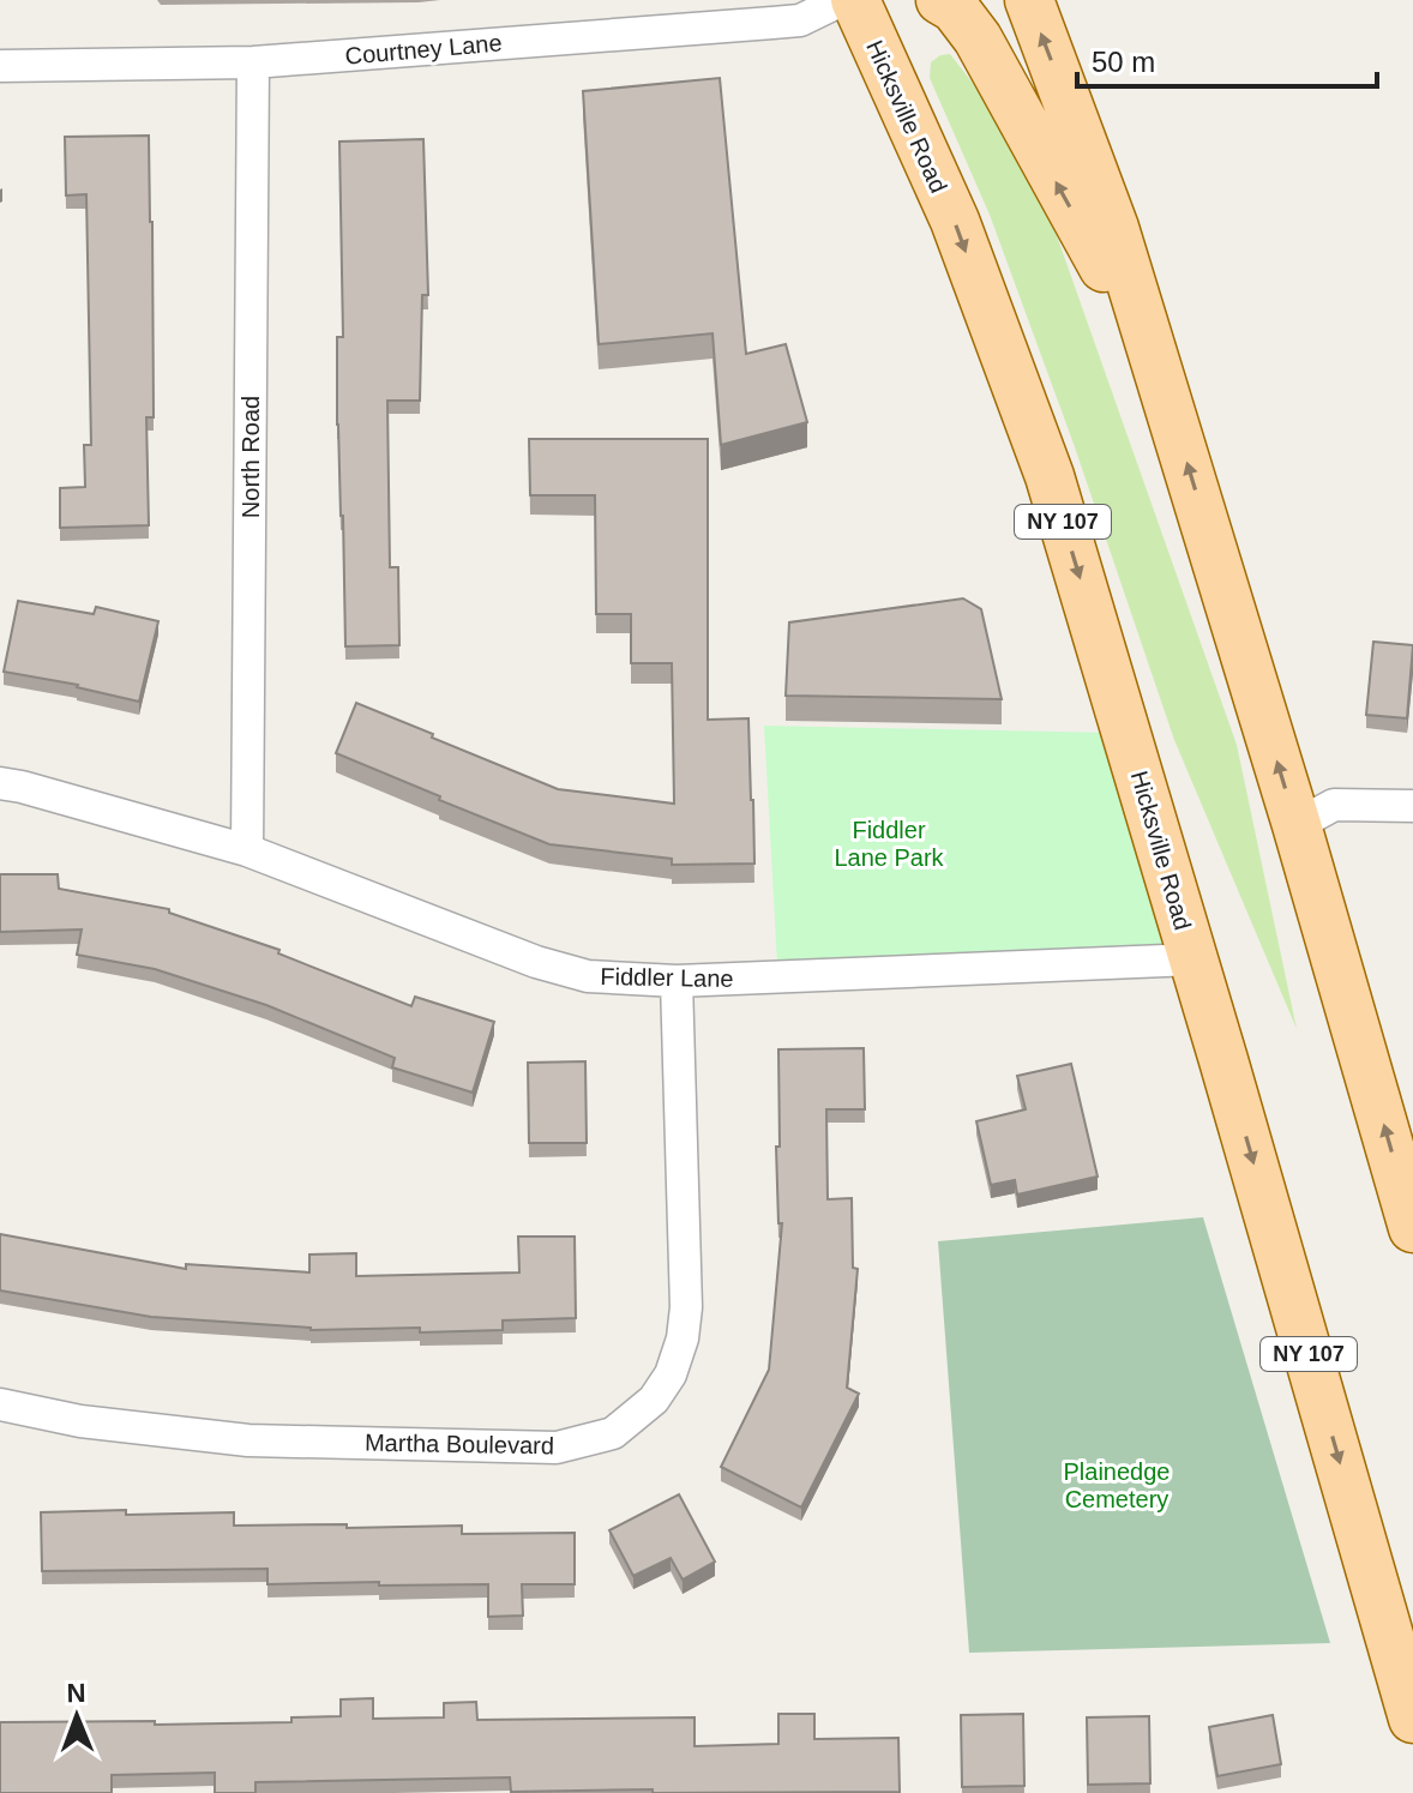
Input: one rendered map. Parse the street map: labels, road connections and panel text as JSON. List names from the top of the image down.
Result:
{
  "streets": {
    "main road": ["Hicksville Road", "NY 107"],
    "street": [
      "Courtney Lane",
      "North Road",
      "Fiddler Lane",
      "Martha Boulevard"
    ]
  },
  "crossings": [
    ["Courtney Lane", "North Road"],
    ["Hicksville Road", "Fiddler Lane"],
    ["North Road", "Fiddler Lane"],
    ["Fiddler Lane", "Martha Boulevard"]
  ],
  "parks": ["Fiddler Lane Park", "Plainedge Cemetery"],
  "scale_bar": "50 m",
  "north": "top"
}
